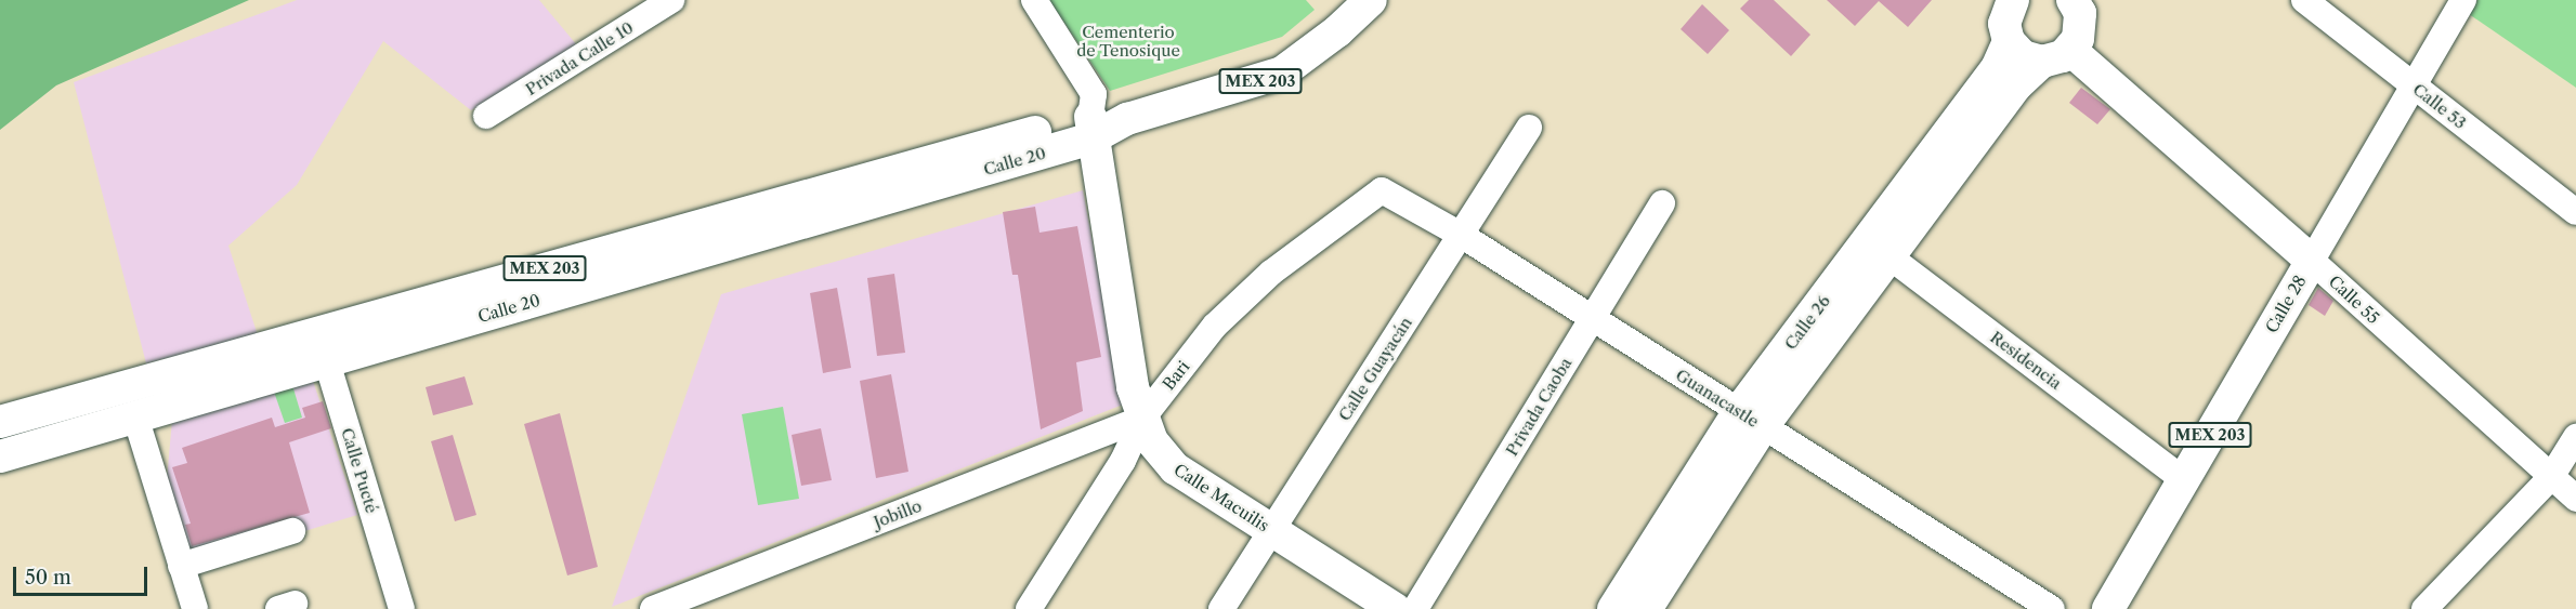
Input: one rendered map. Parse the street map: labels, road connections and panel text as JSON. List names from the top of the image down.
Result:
{
  "streets": {
    "main road": [
      "MEX 203",
      "Calle 20",
      "Calle 55",
      "Calle 28",
      "Calle 26",
      "Calle Macuilis"
    ],
    "street": [
      "Privada Calle 10",
      "Calle 53",
      "Residencia",
      "Calle Guayacán",
      "Bari",
      "Guanacastle",
      "Privada Caoba",
      "Calle Pucté",
      "Jobillo"
    ]
  },
  "crossings": [
    ["Calle 53", "Calle 28"],
    ["Calle 20", "Calle Pucté"],
    ["Calle 20", "Calle Macuilis"],
    ["Calle 55", "Calle 28"],
    ["Calle 55", "Calle 26"],
    ["Calle 28", "Residencia"],
    ["Calle 26", "Residencia"],
    ["Calle 26", "Guanacastle"],
    ["Calle Guayacán", "Guanacastle"],
    ["Calle Guayacán", "Calle Macuilis"],
    ["Bari", "Guanacastle"],
    ["Bari", "Calle Macuilis"],
    ["Bari", "Jobillo"],
    ["Guanacastle", "Privada Caoba"],
    ["Calle Macuilis", "Jobillo"]
  ],
  "parks": ["Cementerio de Tenosique"],
  "scale_bar": "50 m"
}
